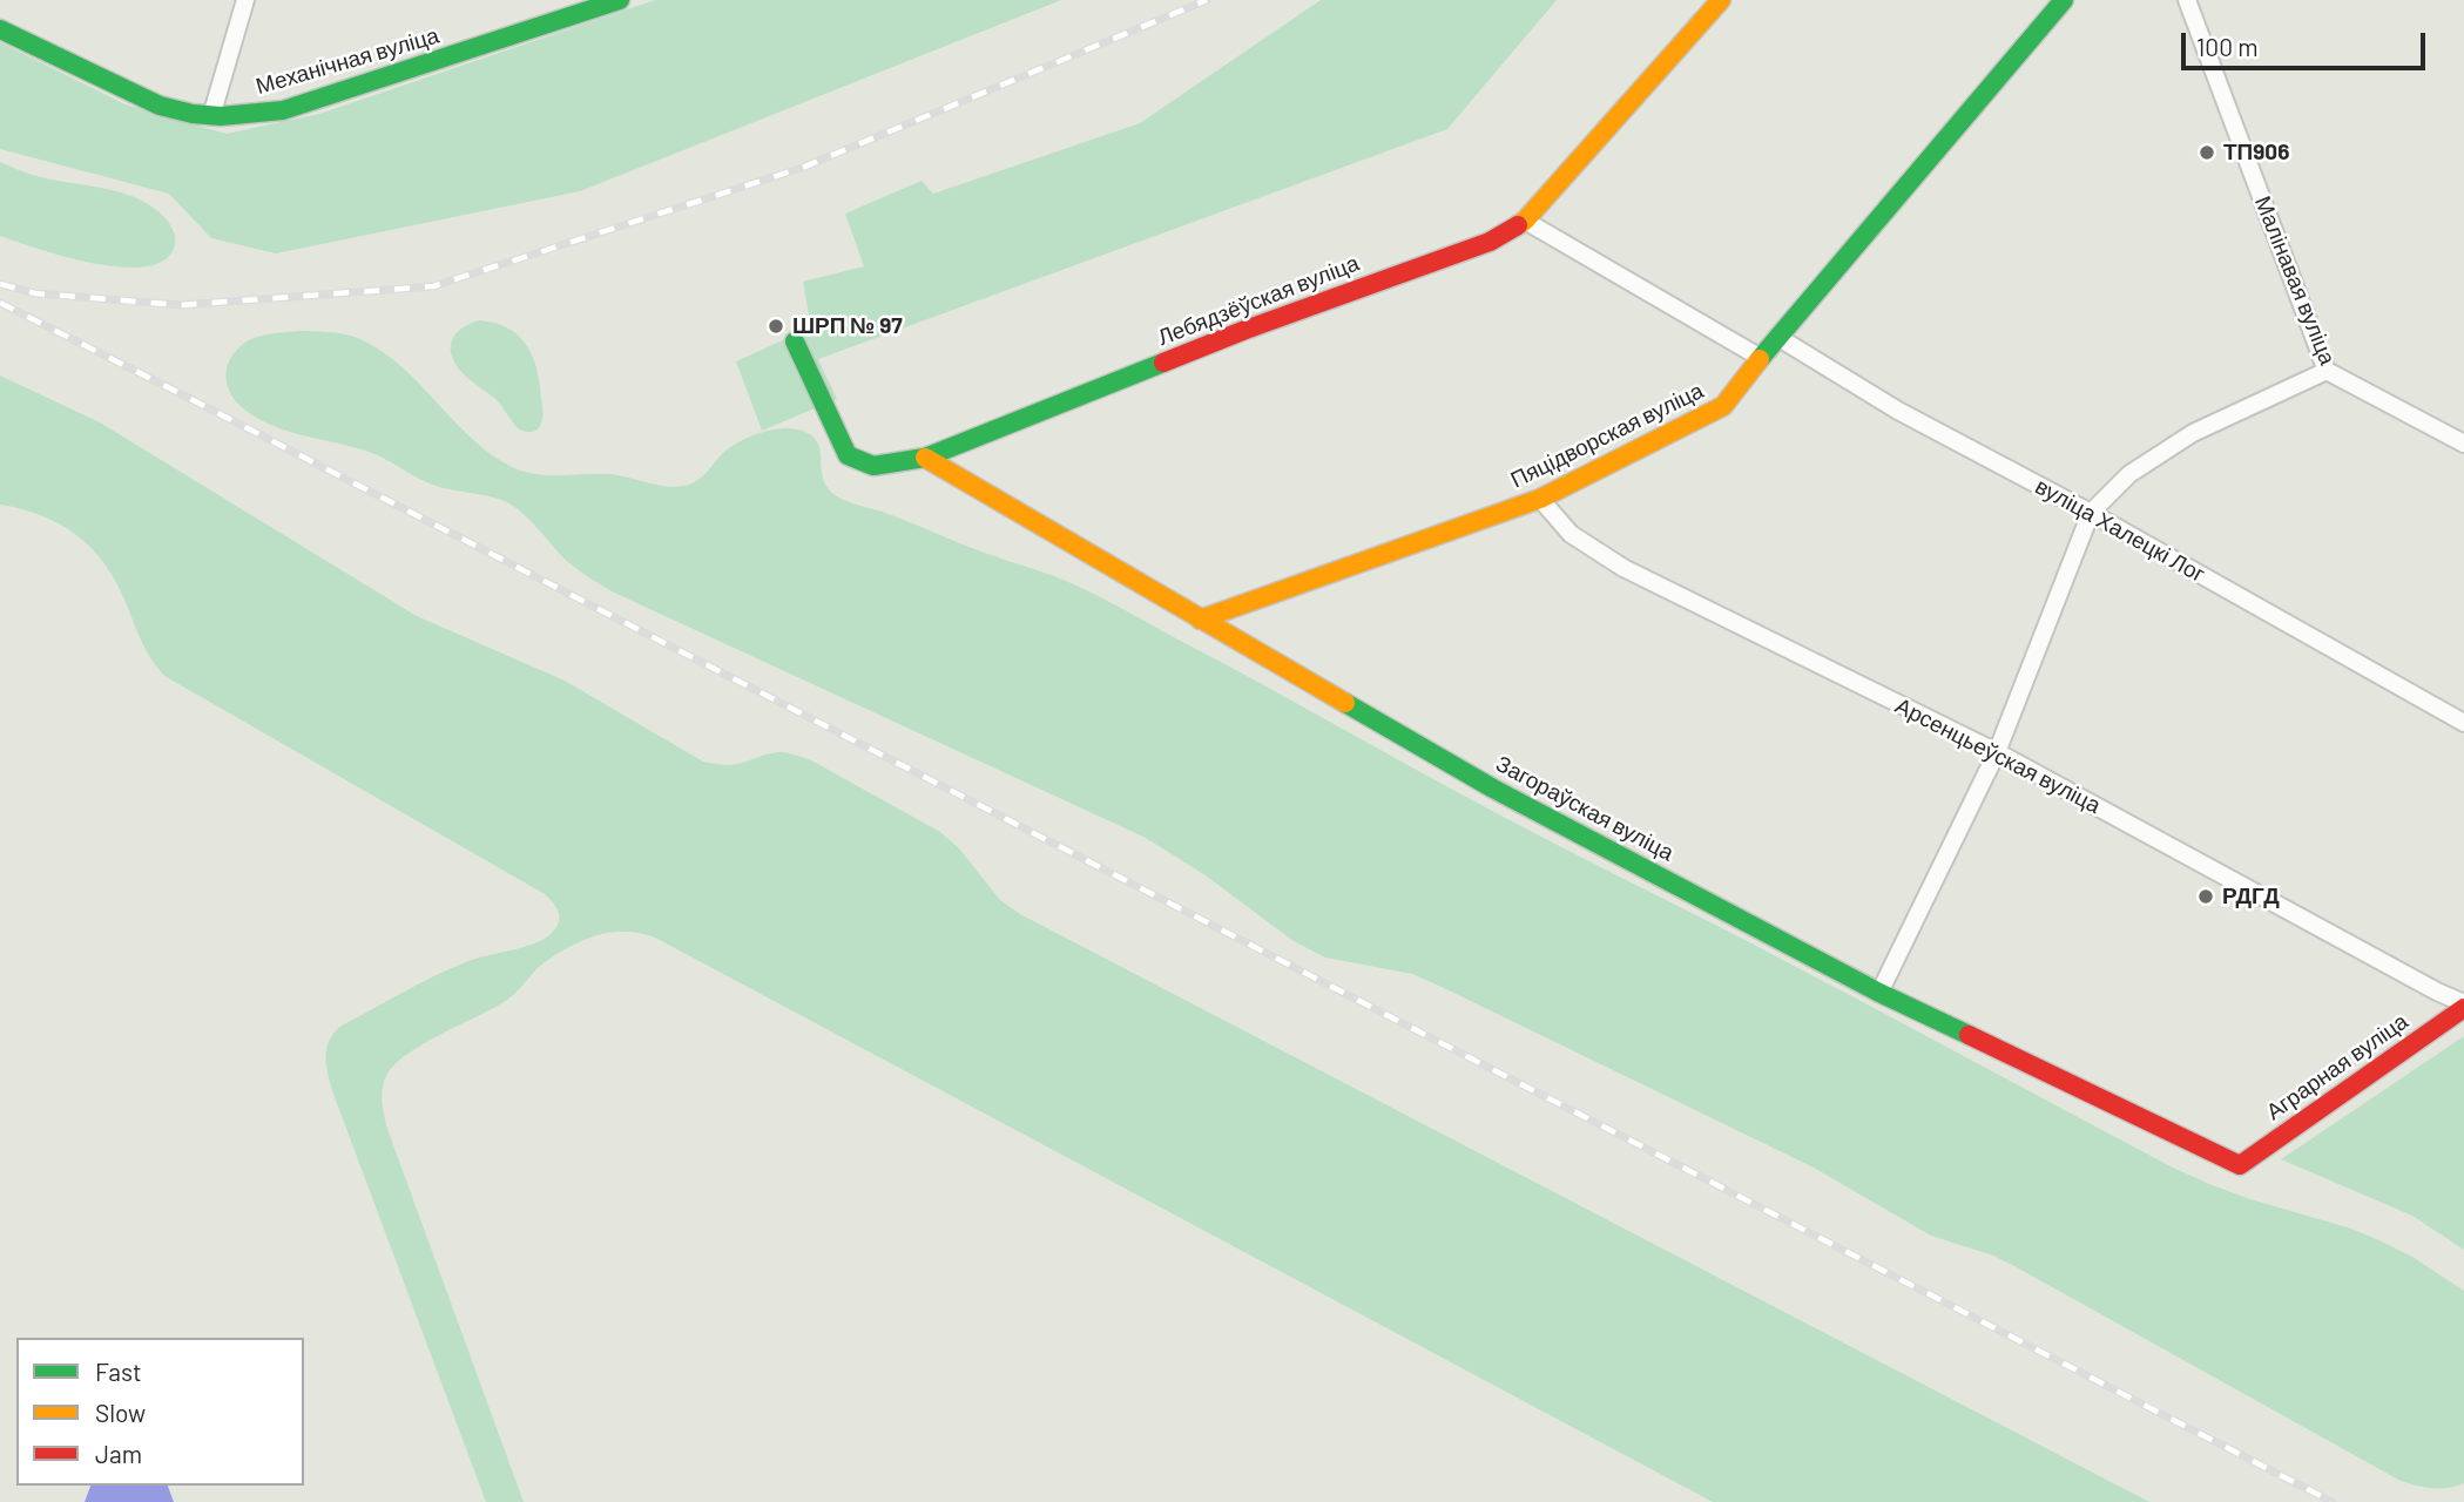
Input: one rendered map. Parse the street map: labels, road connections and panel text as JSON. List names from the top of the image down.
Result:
{
  "streets": {
    "street": [
      "Механічная вуліца",
      "Малінавая вуліца",
      "Лебядзёўская вуліца",
      "Пяцідворская вуліца",
      "вуліца Халецкі Лог",
      "Арсенцьеўская вуліца",
      "Загораўская вуліца",
      "Аграрная вуліца"
    ]
  },
  "crossings": [
    ["Лебядзёўская вуліца", "Загораўская вуліца"],
    ["Пяцідворская вуліца", "вуліца Халецкі Лог"],
    ["Пяцідворская вуліца", "Арсенцьеўская вуліца"],
    ["Пяцідворская вуліца", "Загораўская вуліца"],
    ["Арсенцьеўская вуліца", "Аграрная вуліца"],
    ["Загораўская вуліца", "Аграрная вуліца"]
  ],
  "places": ["ТП906", "ШРП № 97", "РДГД"],
  "legend": ["Fast", "Slow", "Jam"],
  "scale_bar": "100 m"
}
